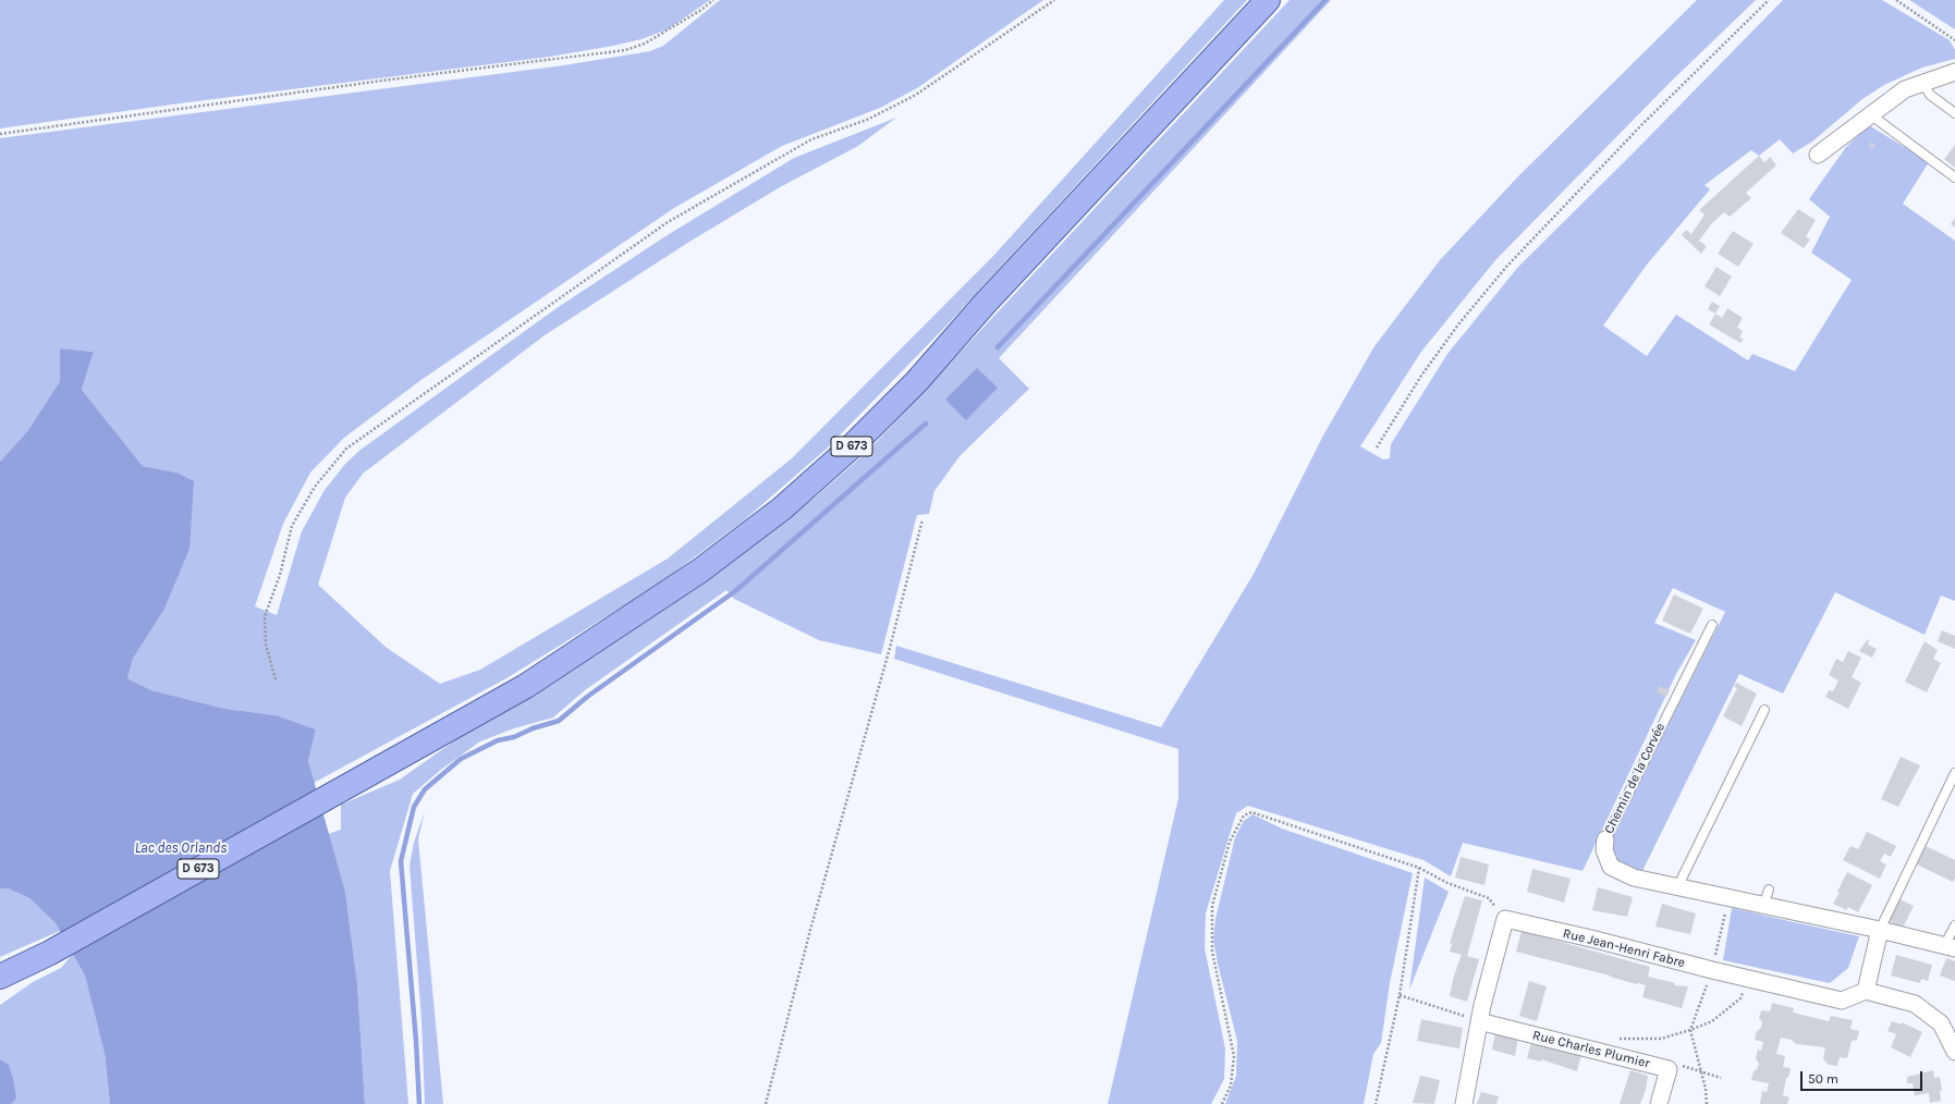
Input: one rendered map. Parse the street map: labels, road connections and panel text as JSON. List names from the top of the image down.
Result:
{
  "streets": {
    "main road": ["D 673"],
    "street": ["Chemin de la Corvée", "Rue Jean-Henri Fabre", "Rue Charles Plumier"]
  },
  "water": ["Lac des Orlands"],
  "scale_bar": "50 m"
}
